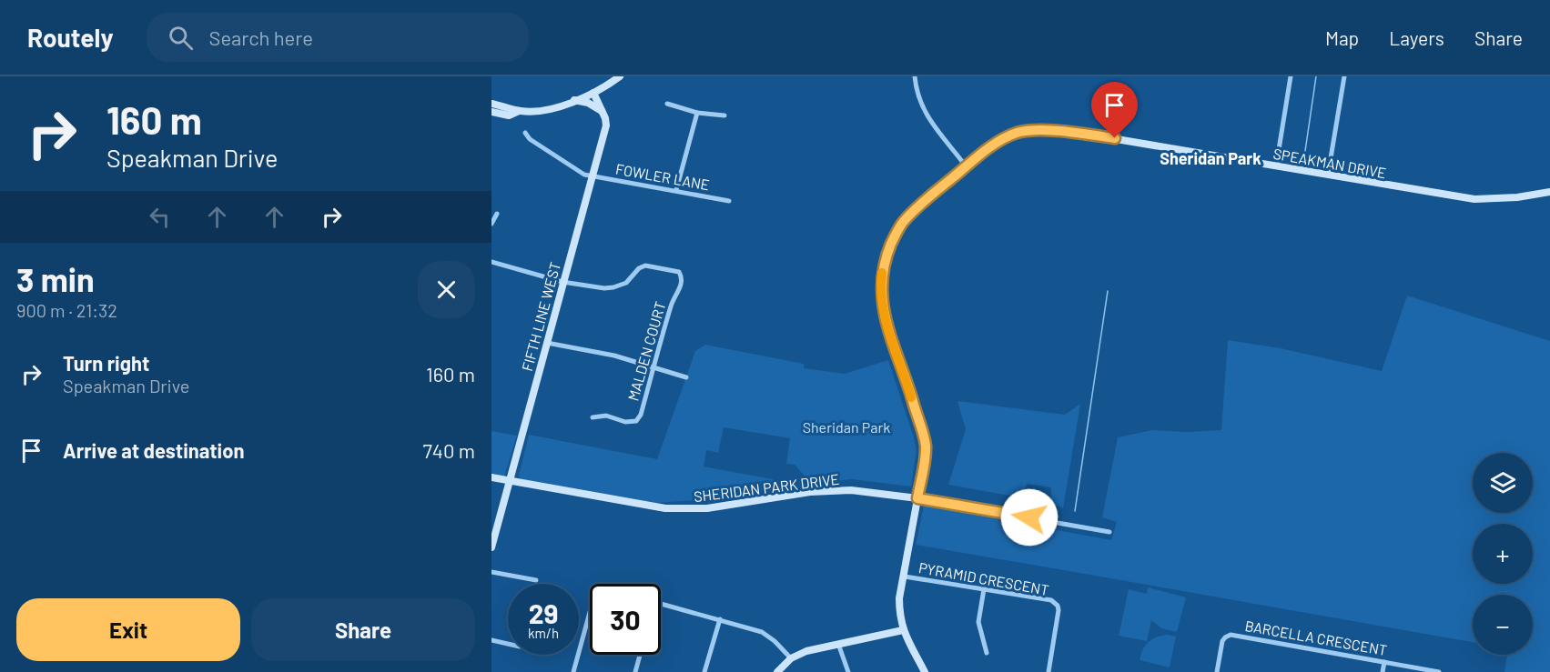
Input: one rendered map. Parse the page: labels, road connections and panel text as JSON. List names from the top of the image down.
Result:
{
  "streets": {
    "street": [
      "SPEAKMAN DRIVE",
      "FOWLER LANE",
      "FIFTH LINE WEST",
      "MALDEN COURT",
      "SHERIDAN PARK DRIVE",
      "PYRAMID CRESCENT",
      "BARCELLA CRESCENT"
    ]
  },
  "crossings": [
    ["SPEAKMAN DRIVE", "SHERIDAN PARK DRIVE"],
    ["SPEAKMAN DRIVE", "PYRAMID CRESCENT"],
    ["FOWLER LANE", "FIFTH LINE WEST"],
    ["FIFTH LINE WEST", "MALDEN COURT"],
    ["FIFTH LINE WEST", "SHERIDAN PARK DRIVE"]
  ],
  "districts": ["Sheridan Park"],
  "parks": ["Sheridan Park"],
  "page": {
    "header": "Routely",
    "search": "Search here",
    "nav": ["Map", "Layers", "Share"],
    "turn": ["160 m", "Speakman Drive"],
    "heading": ["3 min", "900 m · 21:32"],
    "list": [
      {
        "name": "Turn right",
        "note": "Speakman Drive",
        "value": "160 m"
      },
      {
        "name": "Arrive at destination",
        "value": "740 m"
      }
    ],
    "map_buttons": ["+", "−"],
    "speed": "29 km/h",
    "limit": "30",
    "buttons": ["Exit", "Share"]
  }
}
